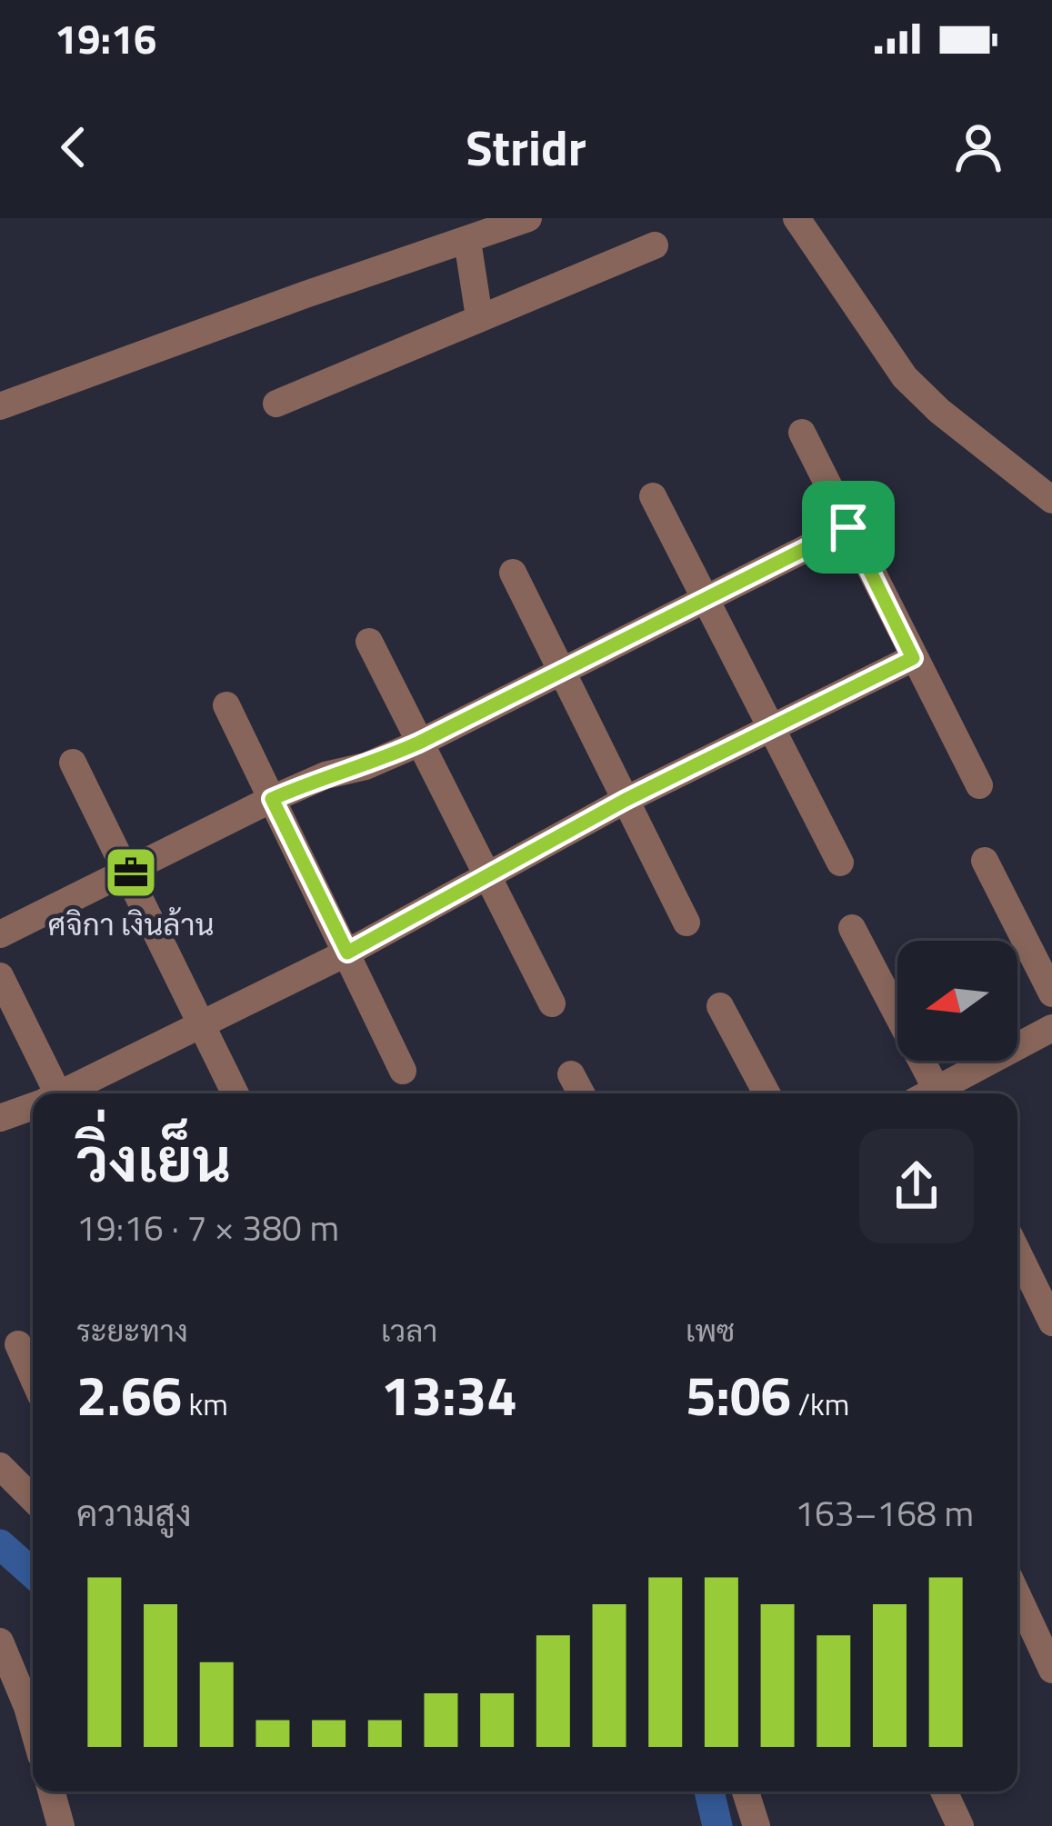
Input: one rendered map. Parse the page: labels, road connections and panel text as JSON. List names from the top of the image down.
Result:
{
  "places": {
    "office": ["ศจิกา เงินล้าน"]
  },
  "north": "left",
  "page": {
    "status": "19:16",
    "header": "Stridr",
    "heading": ["วิ่งเย็น", "19:16 · 7 × 380 m"],
    "stats": [
      ["ระยะทาง", "2.66 km"],
      ["เวลา", "13:34"],
      ["เพซ", "5:06 /km"]
    ],
    "chart": ["ความสูง", "163–168 m"]
  }
}
